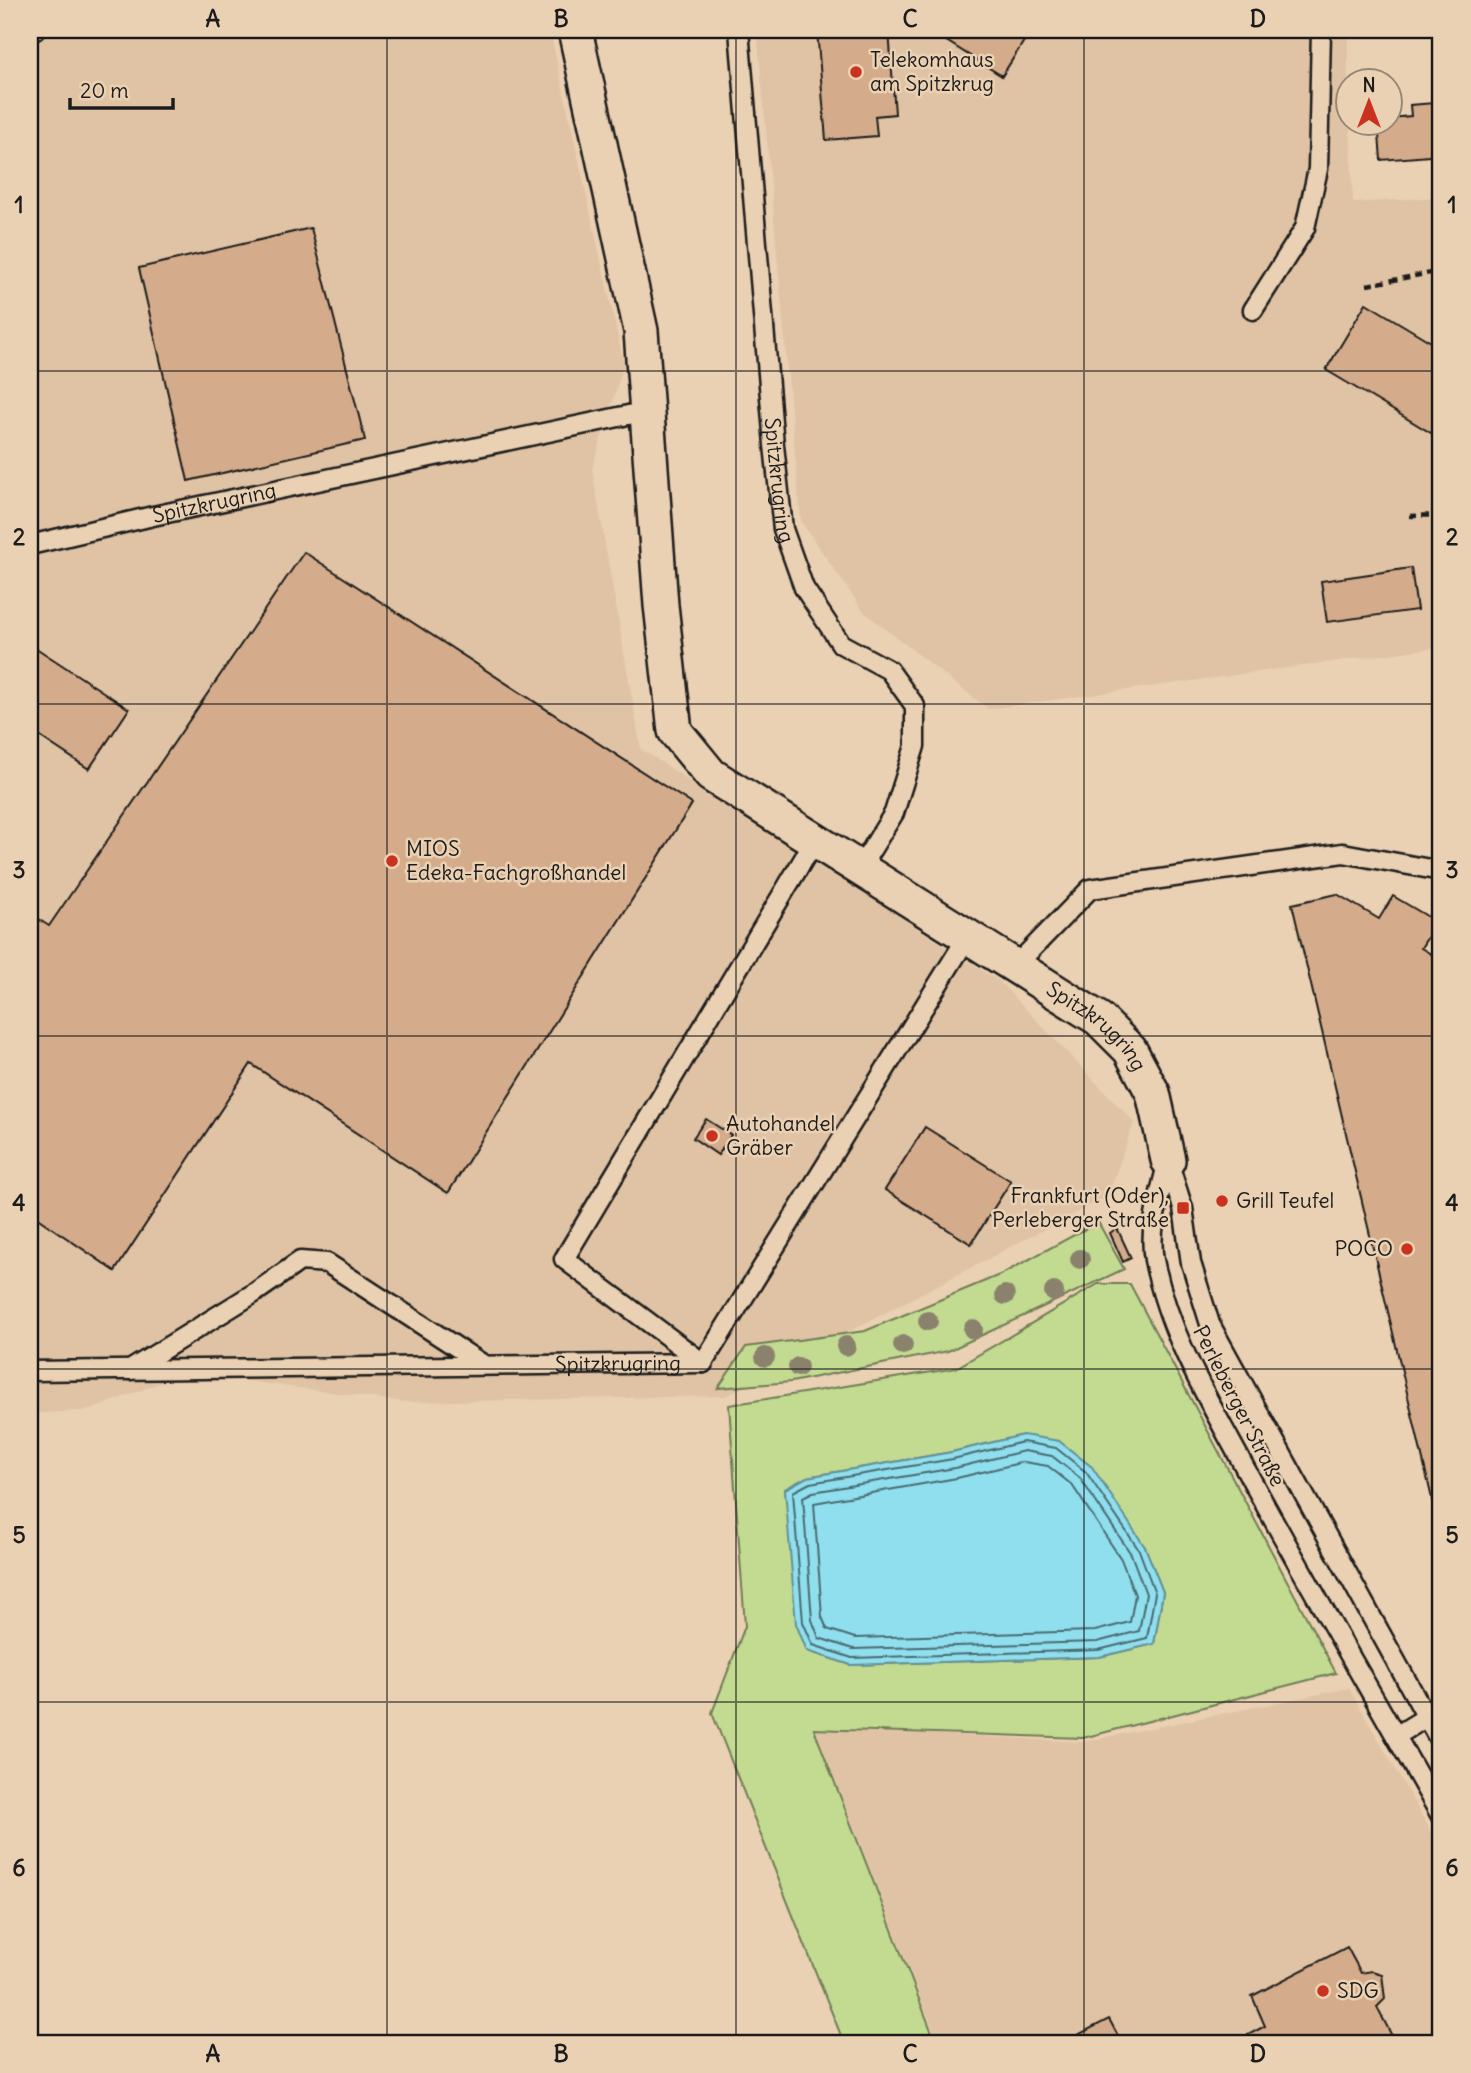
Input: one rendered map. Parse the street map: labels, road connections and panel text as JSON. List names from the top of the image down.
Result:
{
  "streets": {
    "street": ["Spitzkrugring"],
    "lane": ["Perleberger Straße"]
  },
  "crossings": [
    ["Spitzkrugring", "Perleberger Straße"]
  ],
  "places": {
    "other": [
      "Telekomhaus am Spitzkrug",
      "MIOS Edeka-Fachgroßhandel",
      "Autohandel Gräber",
      "Grill Teufel",
      "POCO",
      "SDG"
    ],
    "transit": ["Frankfurt (Oder), Perleberger Straße"]
  },
  "scale_bar": "20 m",
  "north": "top",
  "grid": {
    "columns": [
      "A",
      "B",
      "C",
      "D"
    ],
    "rows": [
      "1",
      "2",
      "3",
      "4",
      "5",
      "6"
    ]
  }
}
